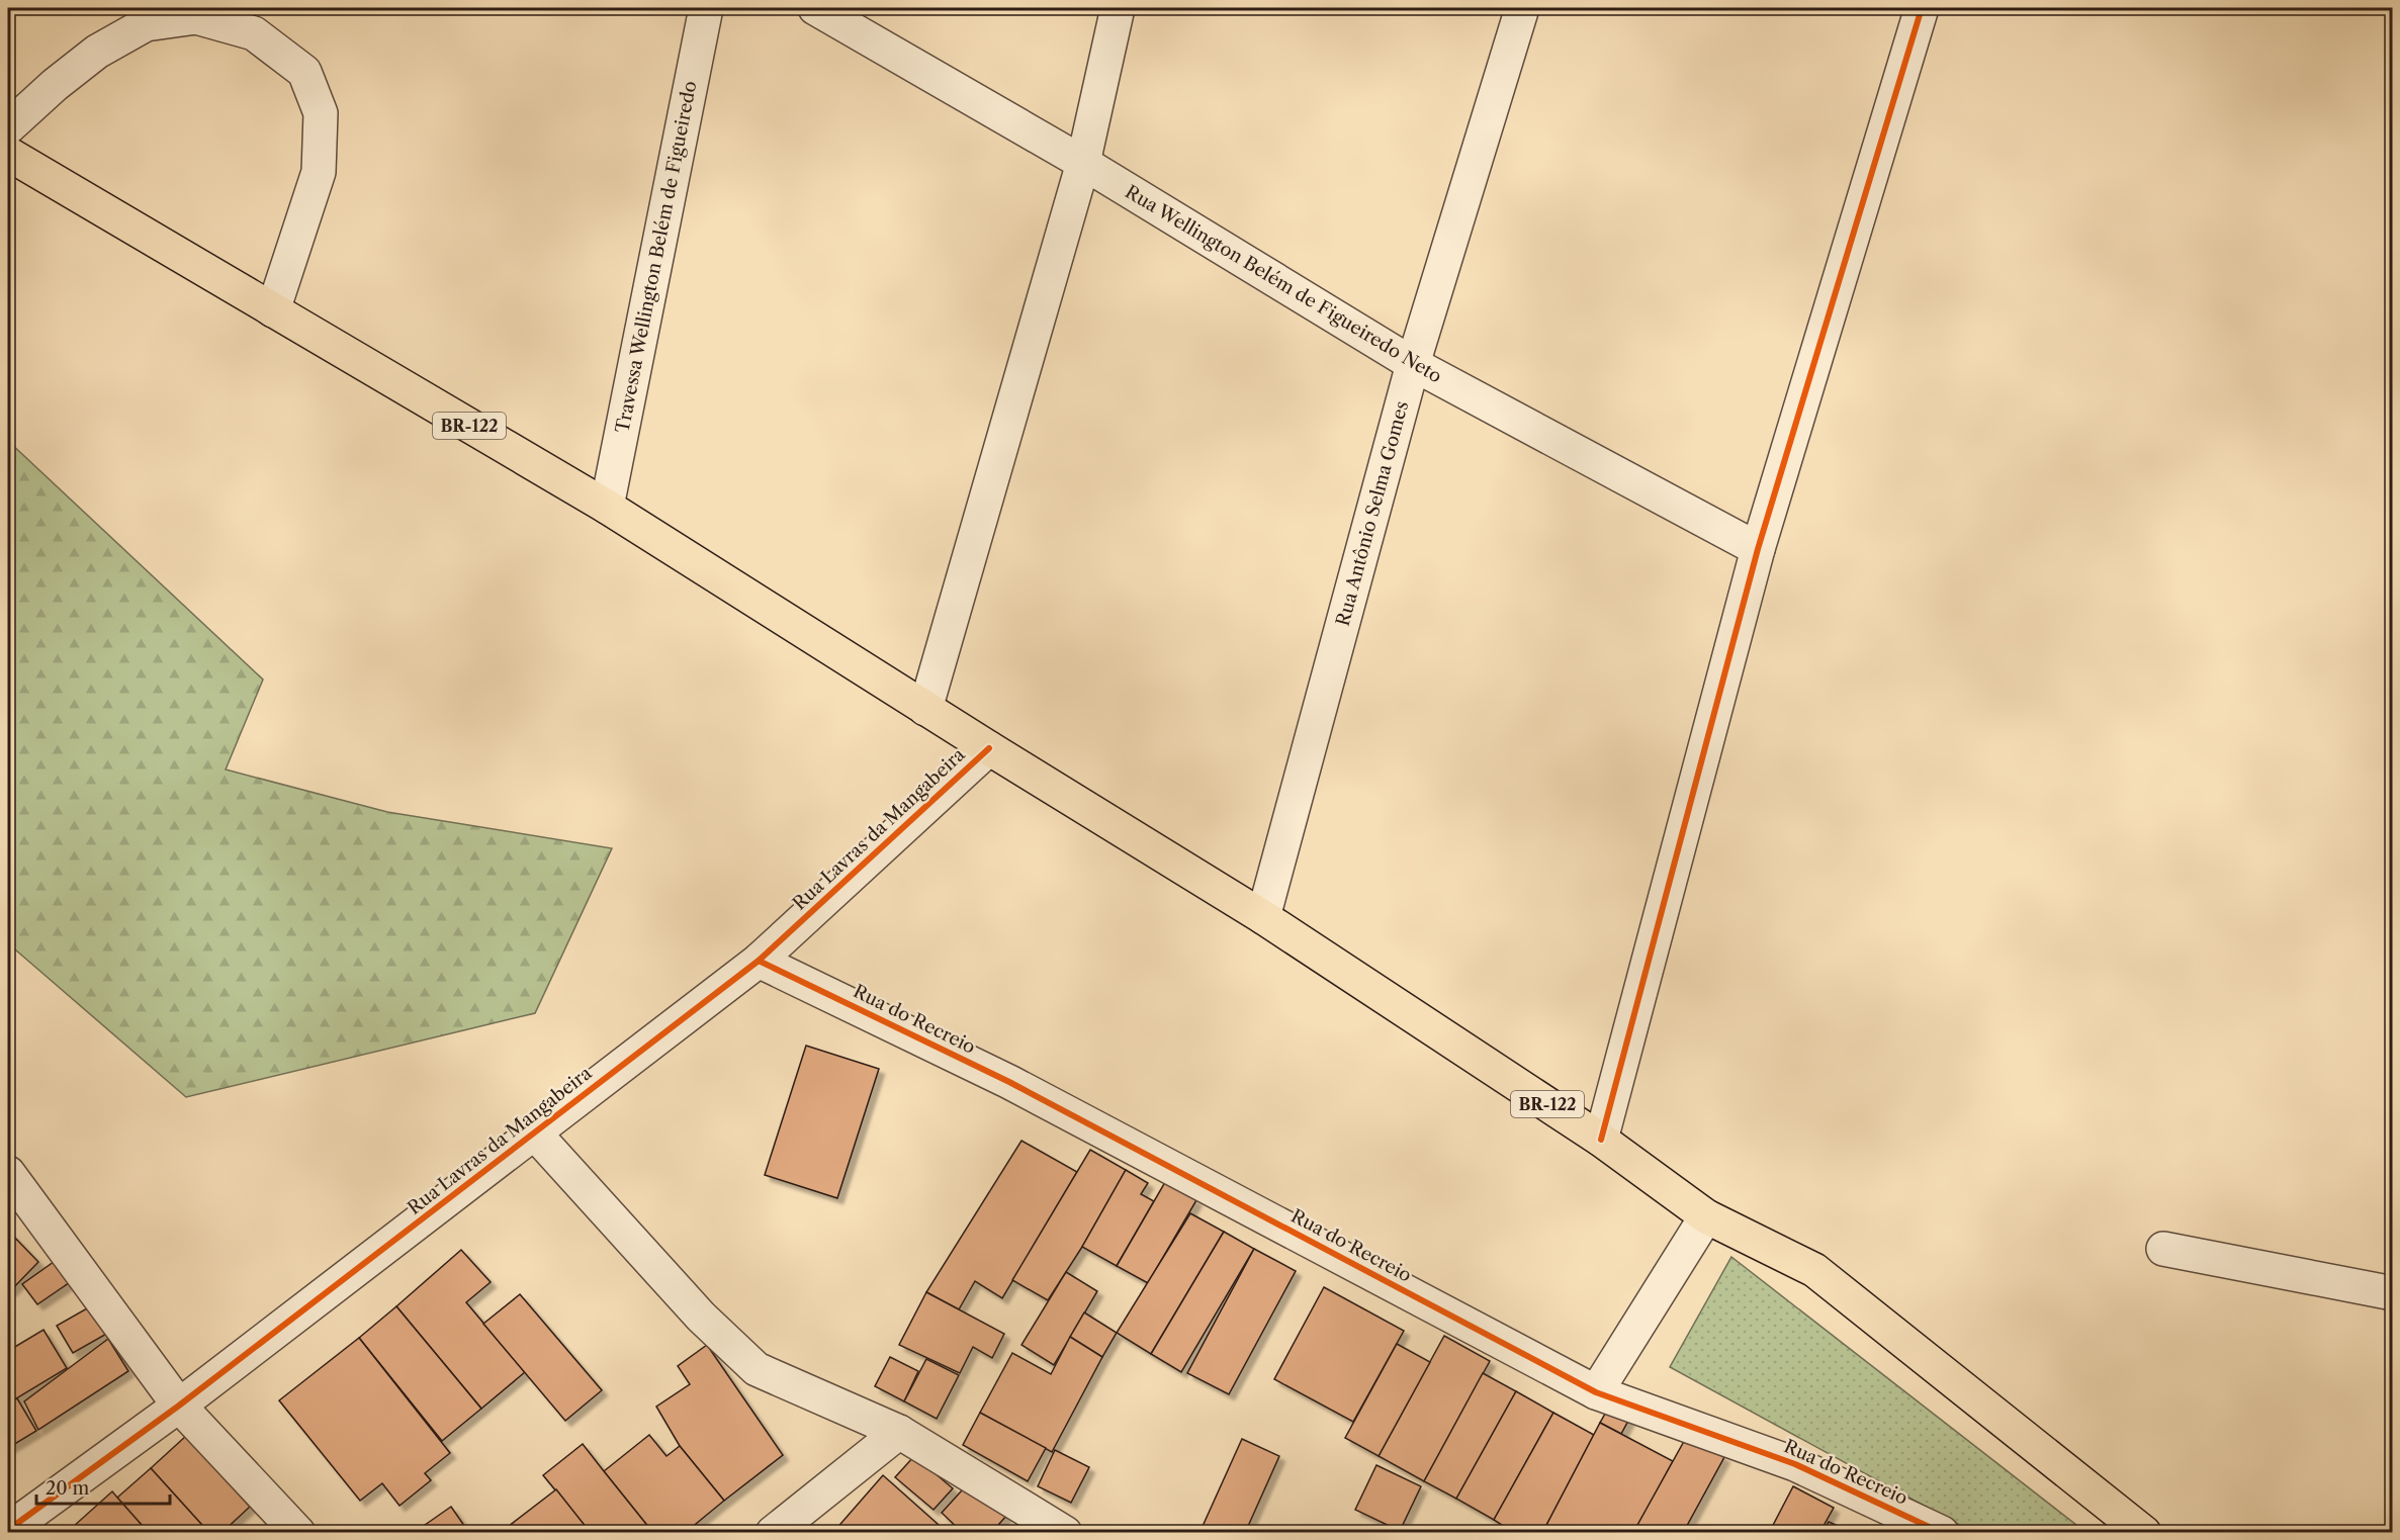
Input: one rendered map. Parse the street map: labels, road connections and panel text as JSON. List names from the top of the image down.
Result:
{
  "streets": {
    "highway": ["BR-122"],
    "street": [
      "Travessa Wellington Belém de Figueiredo",
      "Rua Wellington Belém de Figueiredo Neto",
      "Rua Antônio Selma Gomes",
      "Rua Lavras da Mangabeira",
      "Rua do Recreio"
    ]
  },
  "crossings": [
    ["Travessa Wellington Belém de Figueiredo", "BR-122"],
    ["Rua Wellington Belém de Figueiredo Neto", "Rua Antônio Selma Gomes"],
    ["BR-122", "Rua Antônio Selma Gomes"],
    ["BR-122", "Rua Lavras da Mangabeira"],
    ["Rua Lavras da Mangabeira", "Rua do Recreio"]
  ],
  "scale_bar": "20 m"
}
